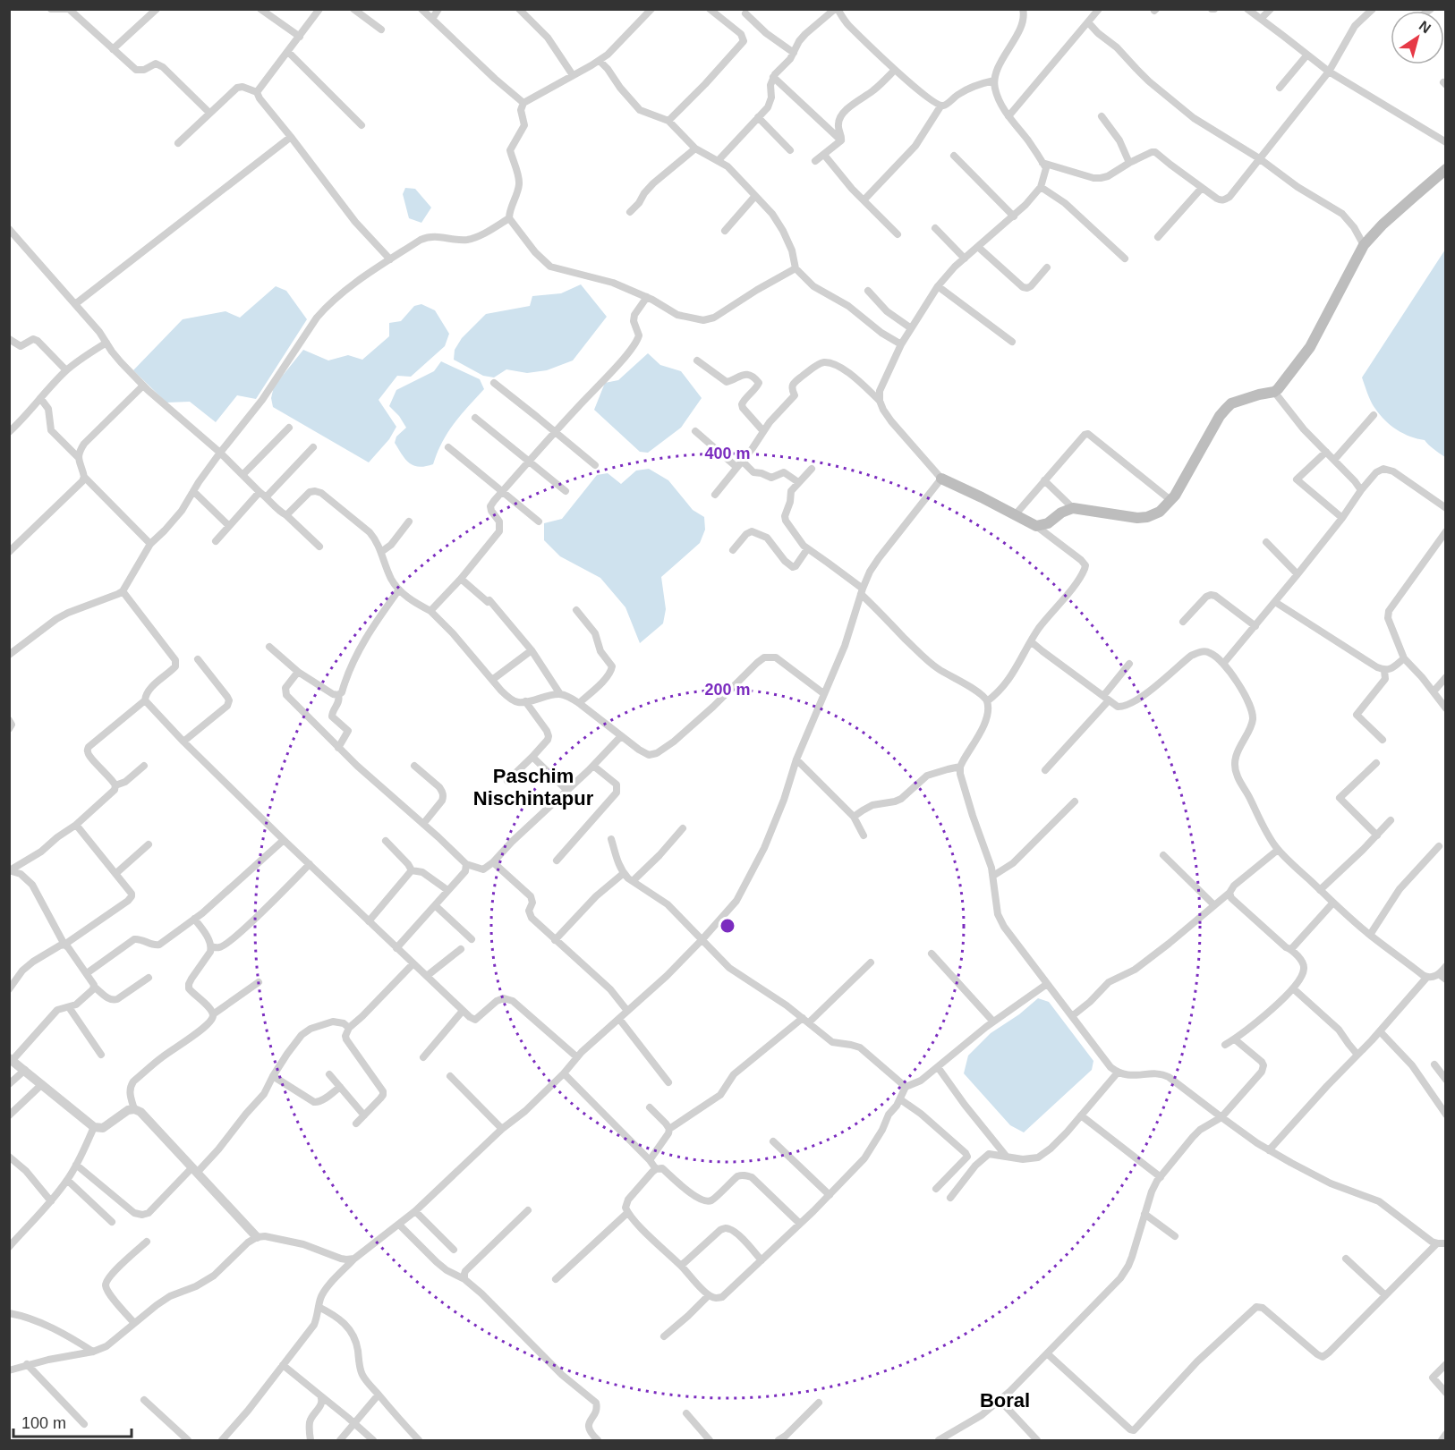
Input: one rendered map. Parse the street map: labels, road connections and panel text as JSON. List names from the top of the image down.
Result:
{
  "districts": ["Paschim Nischintapur", "Boral"],
  "scale_bar": "100 m",
  "north": "top right",
  "rings": ["400 m", "200 m"]
}
